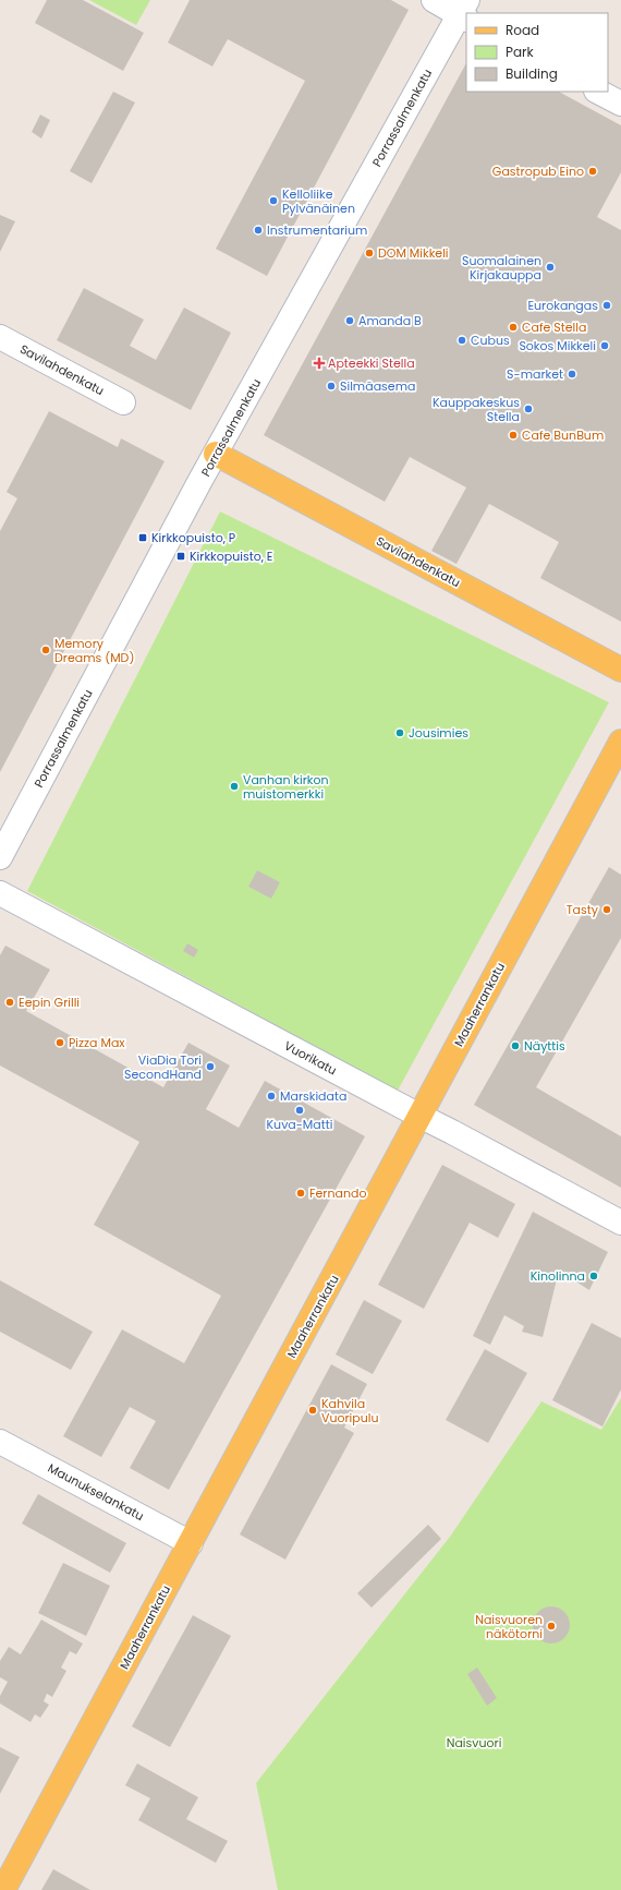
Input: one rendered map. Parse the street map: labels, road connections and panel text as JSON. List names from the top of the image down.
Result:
{
  "streets": {
    "main road": ["Savilahdenkatu", "Maaherrankatu"],
    "street": ["Porrassalmenkatu", "Vuorikatu", "Maunukselankatu"]
  },
  "crossings": [
    ["Porrassalmenkatu", "Savilahdenkatu"],
    ["Maaherrankatu", "Vuorikatu"],
    ["Maaherrankatu", "Maunukselankatu"]
  ],
  "parks": ["Naisvuori"],
  "places": {
    "other": [
      "Gastropub Eino",
      "Kelloliike Pylvänäinen",
      "Instrumentarium",
      "DOM Mikkeli",
      "Suomalainen Kirjakauppa",
      "Eurokangas",
      "Amanda B",
      "Cafe Stella",
      "Cubus",
      "Sokos Mikkeli",
      "S-market",
      "Silmäasema",
      "Kauppakeskus Stella",
      "Cafe BunBum",
      "Memory Dreams (MD)",
      "Jousimies",
      "Vanhan kirkon muistomerkki",
      "Tasty",
      "Eepin Grilli",
      "Pizza Max",
      "Näyttis",
      "ViaDia Tori SecondHand",
      "Marskidata",
      "Kuva-Matti",
      "Fernando",
      "Kinolinna",
      "Kahvila Vuoripulu",
      "Naisvuoren näkötorni"
    ],
    "health": ["Apteekki Stella"],
    "transit": ["Kirkkopuisto, P", "Kirkkopuisto, E"]
  },
  "legend": ["Road", "Park", "Building"]
}
